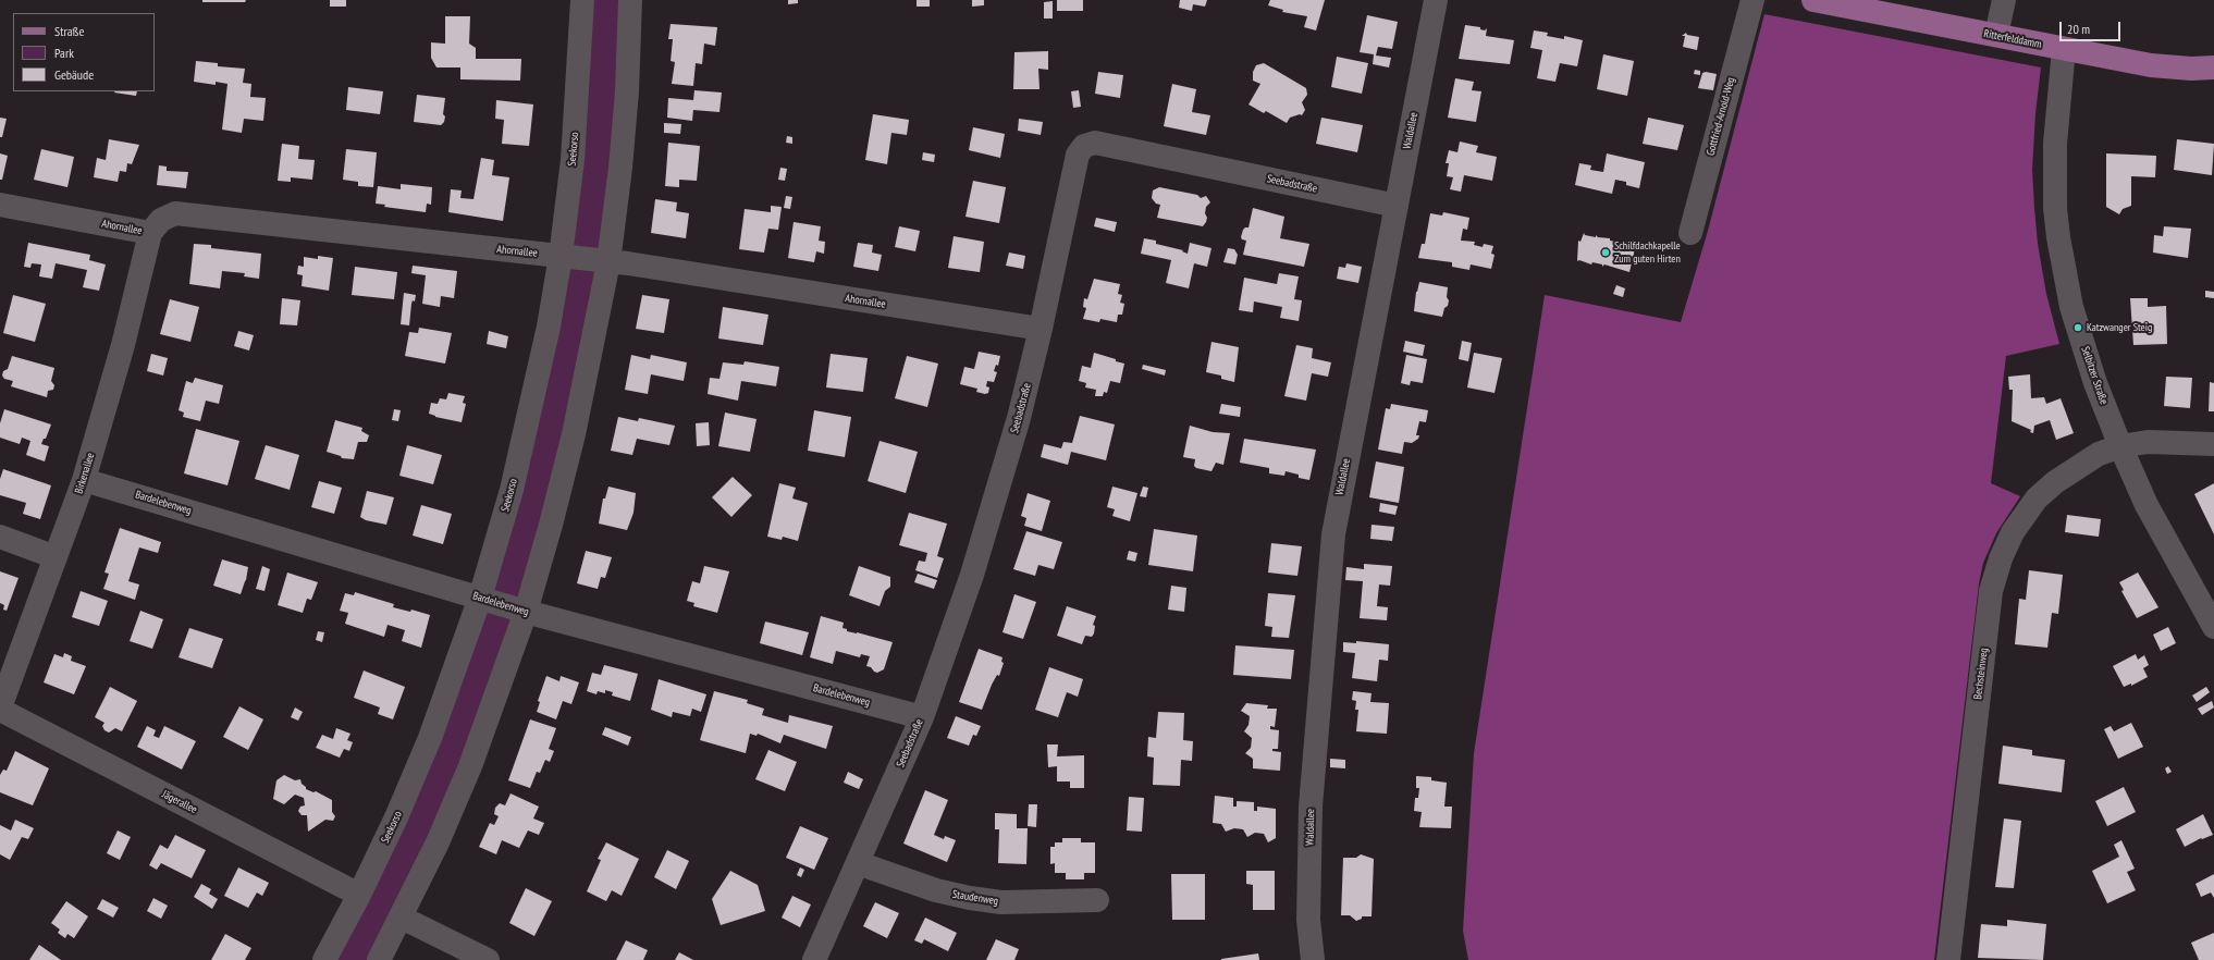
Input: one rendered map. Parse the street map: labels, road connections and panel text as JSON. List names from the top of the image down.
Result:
{
  "streets": {
    "main road": ["Ritterfelddamm"],
    "street": [
      "Gottfried-Arnold-Weg",
      "Waldallee",
      "Seekorso",
      "Seebadstraße",
      "Ahornallee",
      "Selbitzer Straße",
      "Birkenallee",
      "Bardelebenweg",
      "Bechsteinweg",
      "Jägerallee",
      "Staudenweg"
    ]
  },
  "crossings": [
    ["Ritterfelddamm", "Selbitzer Straße"],
    ["Waldallee", "Seebadstraße"],
    ["Seekorso", "Ahornallee"],
    ["Seekorso", "Bardelebenweg"],
    ["Seekorso", "Jägerallee"],
    ["Seebadstraße", "Ahornallee"],
    ["Seebadstraße", "Bardelebenweg"],
    ["Seebadstraße", "Staudenweg"],
    ["Ahornallee", "Birkenallee"],
    ["Selbitzer Straße", "Bechsteinweg"],
    ["Birkenallee", "Bardelebenweg"],
    ["Birkenallee", "Jägerallee"]
  ],
  "places": ["Schilfdachkapelle Zum guten Hirten", "Katzwanger Steig"],
  "legend": ["Straße", "Park", "Gebäude"],
  "scale_bar": "20 m"
}
